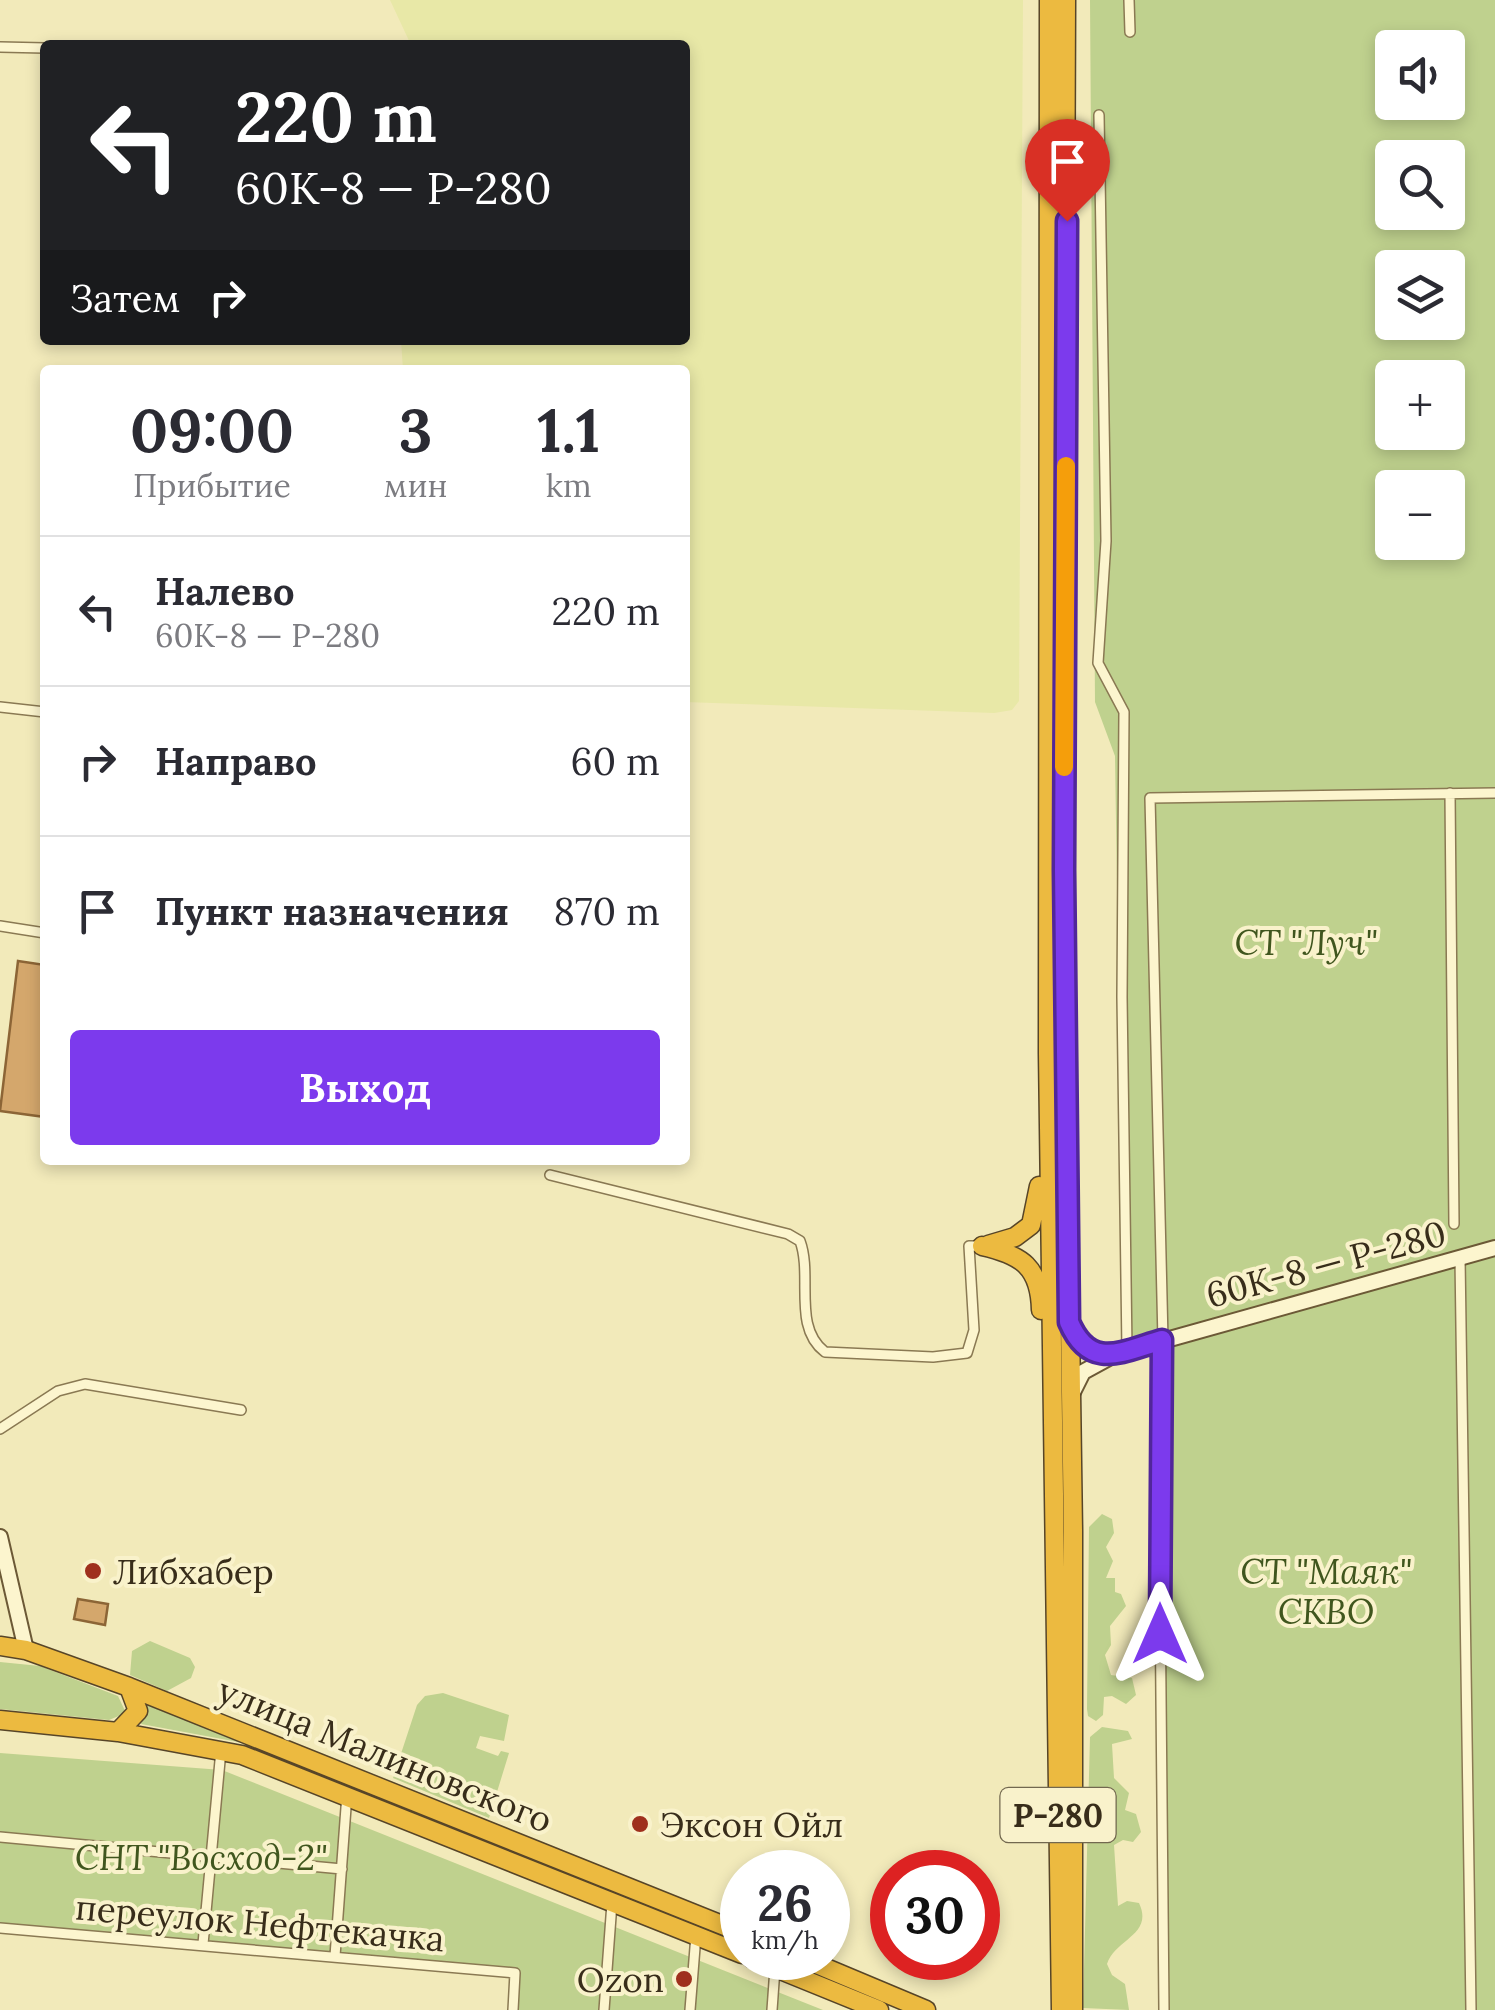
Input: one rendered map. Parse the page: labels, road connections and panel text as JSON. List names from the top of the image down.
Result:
{
  "streets": {
    "highway": ["улица Малиновского", "Р-280"],
    "street": ["60К-8 — Р-280", "переулок Нефтекачка"]
  },
  "crossings": [
    ["60К-8 — Р-280", "Р-280"]
  ],
  "parks": ["СТ \"Луч\"", "СТ \"Маяк\" СКВО", "СНТ \"Восход-2\""],
  "places": ["Либхабер", "Эксон Ойл", "Ozon"],
  "page": {
    "map_buttons": ["+", "−"],
    "turn": ["220 m", "60К-8 — Р-280"],
    "then": "Затем",
    "eta": [
      "09:00",
      "Прибытие",
      "3",
      "мин",
      "1.1",
      "km"
    ],
    "list": [
      {
        "name": "Налево",
        "note": "60К-8 — Р-280",
        "value": "220 m"
      },
      {
        "name": "Направо",
        "value": "60 m"
      },
      {
        "name": "Пункт назначения",
        "value": "870 m"
      }
    ],
    "buttons": "Выход",
    "speed": "26 km/h",
    "limit": "30"
  }
}
